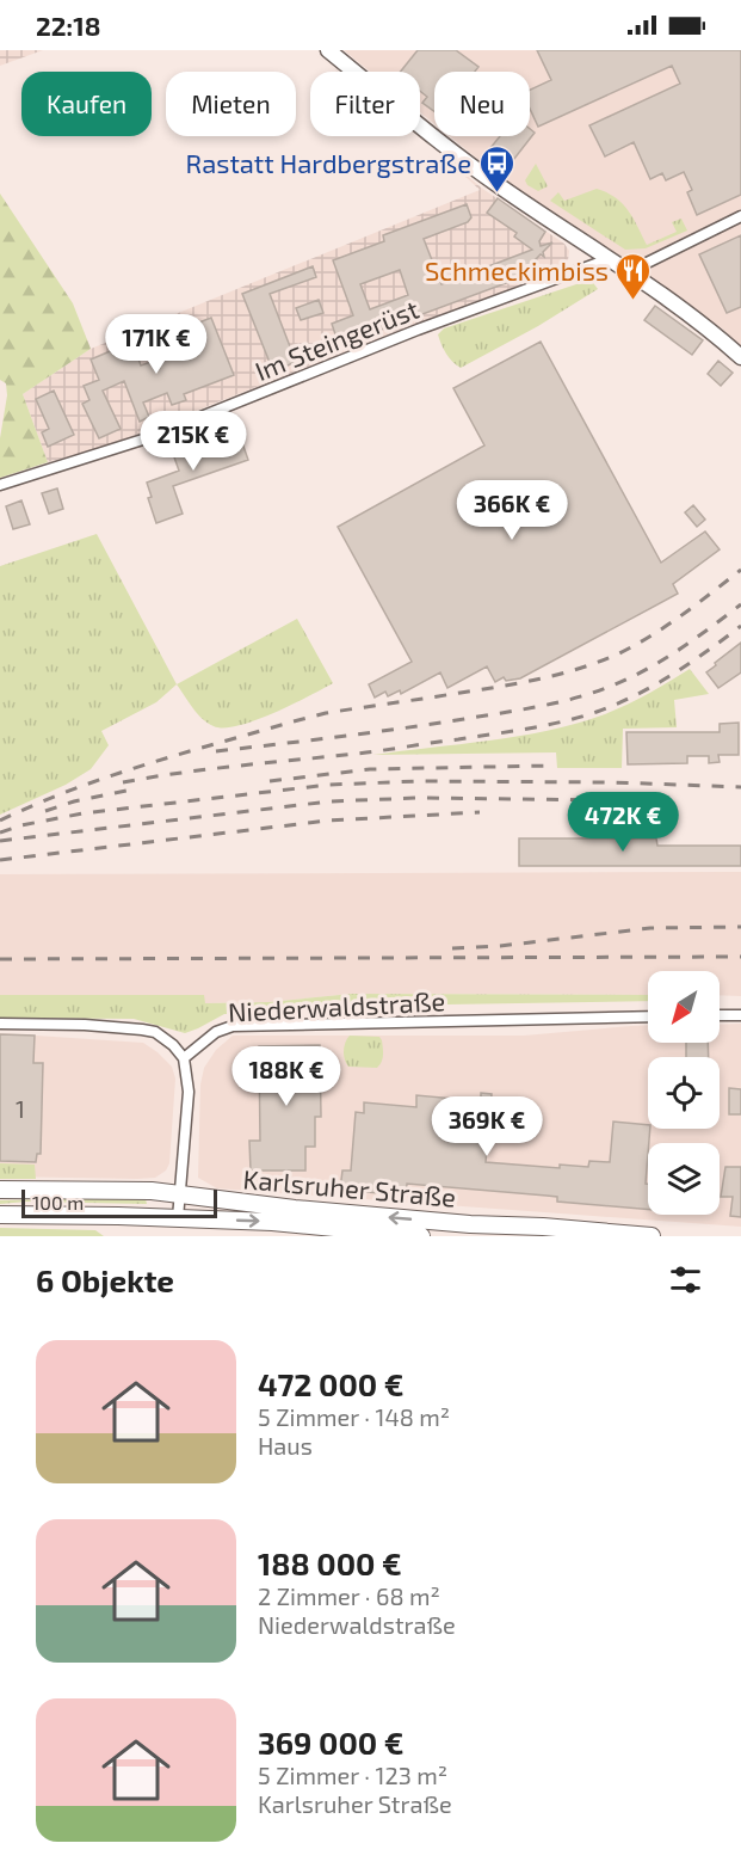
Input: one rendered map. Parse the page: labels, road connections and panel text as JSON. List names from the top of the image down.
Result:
{
  "streets": {
    "main road": ["Karlsruher Straße"],
    "street": ["Im Steingerüst", "Niederwaldstraße"]
  },
  "places": {
    "bus stop": ["Rastatt Hardbergstraße"],
    "restaurant": ["Schmeckimbiss"]
  },
  "house_numbers": ["1"],
  "scale_bar": "100 m",
  "north": "bottom left",
  "page": {
    "status": "22:18",
    "chip": [
      "Kaufen",
      "Mieten",
      "Filter",
      "Neu"
    ],
    "price": [
      "171K €",
      "215K €",
      "366K €",
      "472K €",
      "188K €",
      "369K €"
    ],
    "scale": "100 m",
    "heading": "6 Objekte",
    "list": [
      {
        "name": "472 000 €",
        "note": "5 Zimmer · 148 m² · Haus"
      },
      {
        "name": "188 000 €",
        "note": "2 Zimmer · 68 m² · Niederwaldstraße"
      },
      {
        "name": "369 000 €",
        "note": "5 Zimmer · 123 m² · Karlsruher Straße"
      }
    ]
  }
}
